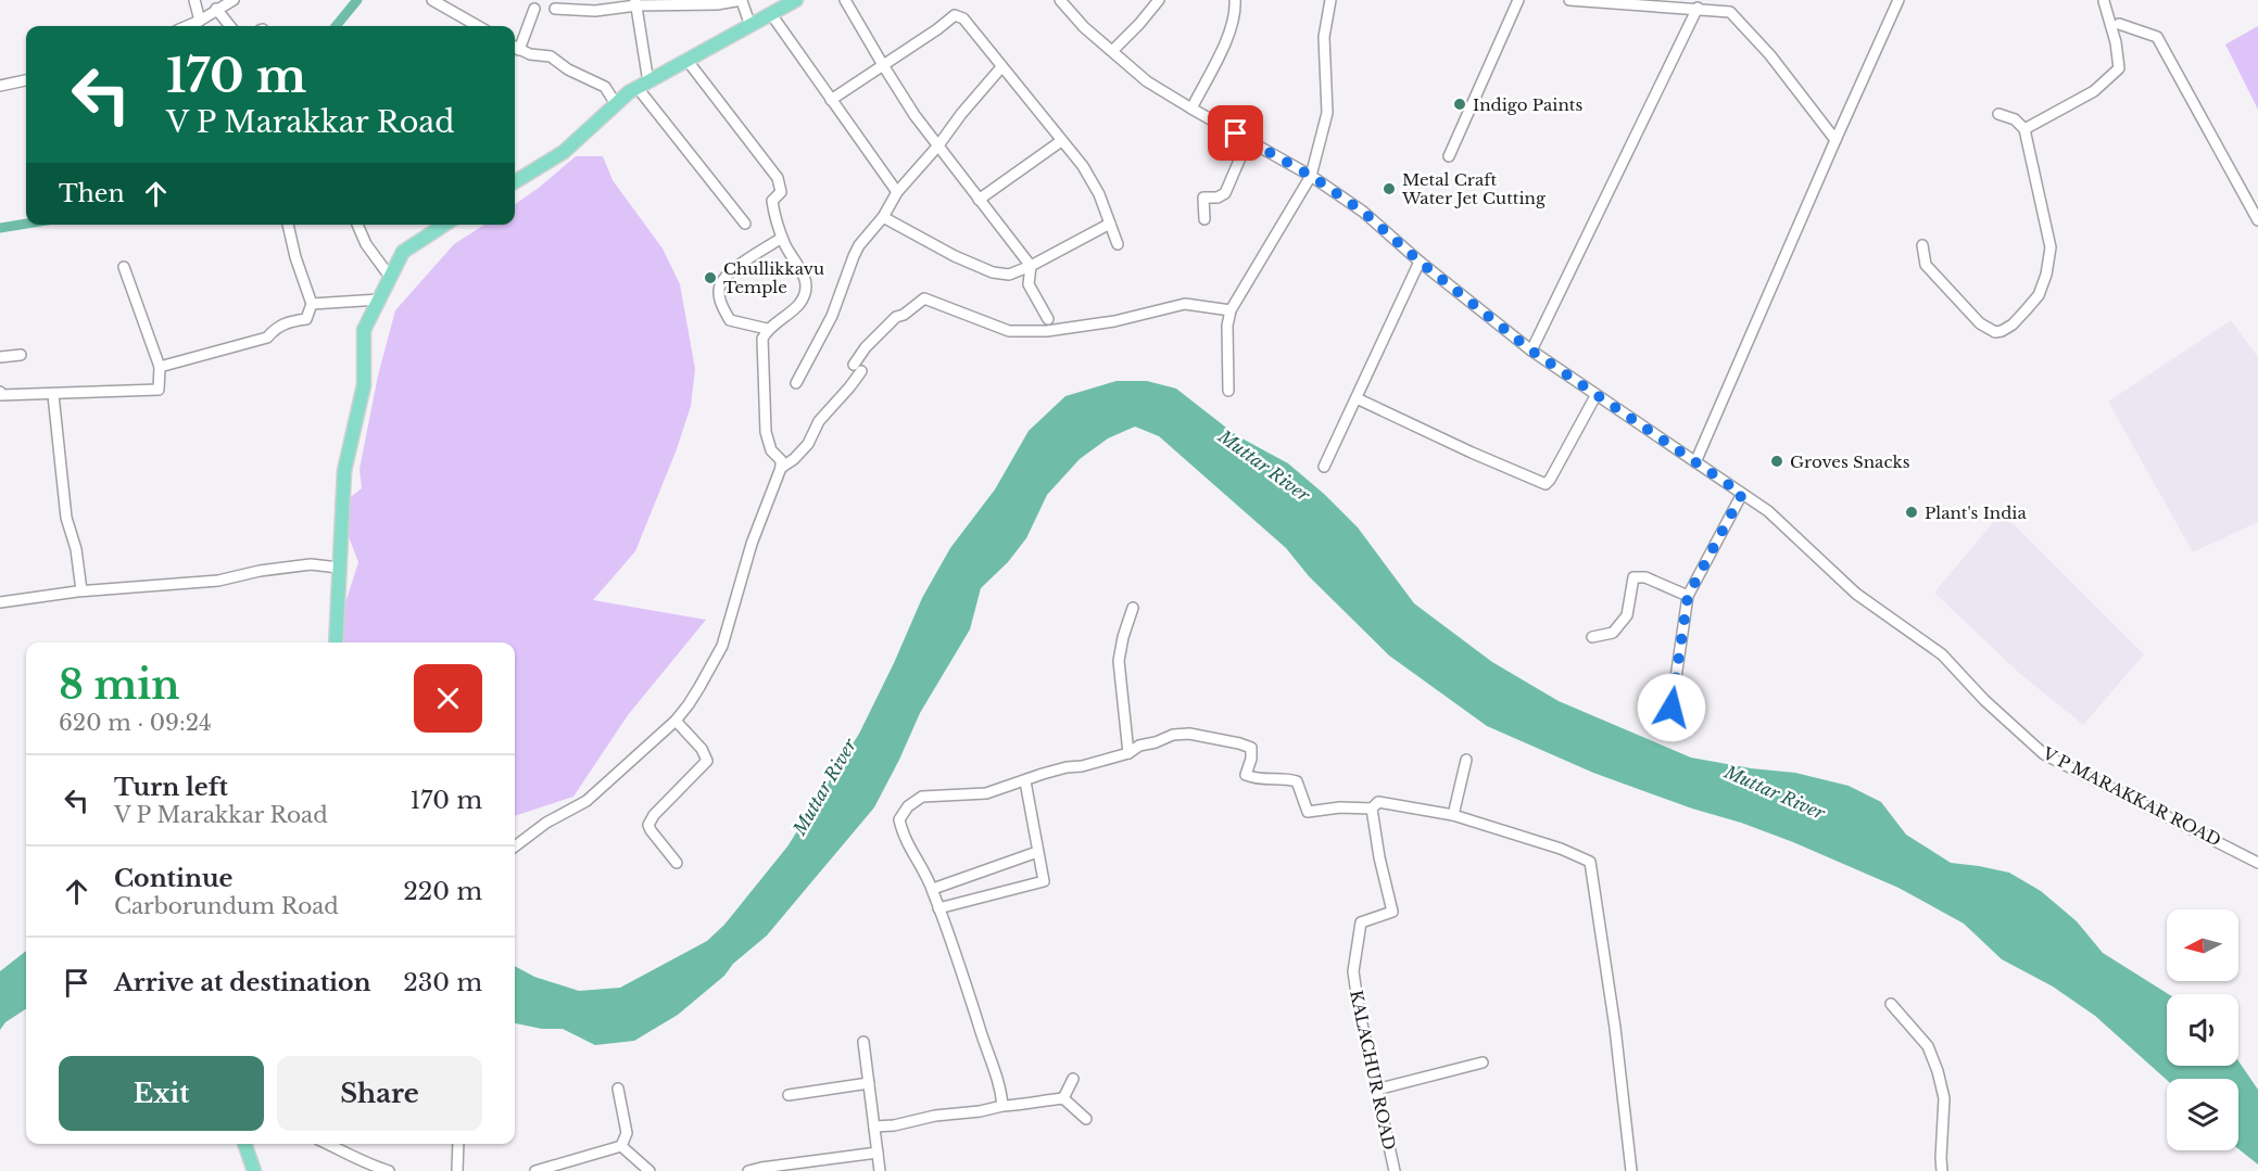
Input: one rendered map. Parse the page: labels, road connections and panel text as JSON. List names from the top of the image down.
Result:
{
  "streets": {
    "street": ["V P MARAKKAR ROAD", "KALACHUR ROAD"]
  },
  "water": ["Muttar River"],
  "places": [
    "Indigo Paints",
    "Metal Craft Water Jet Cutting",
    "Chullikkavu Temple",
    "Groves Snacks",
    "Plant's India"
  ],
  "north": "left",
  "page": {
    "turn": ["170 m", "V P Marakkar Road"],
    "then": "Then",
    "heading": ["8 min", "620 m · 09:24"],
    "list": [
      {
        "name": "Turn left",
        "note": "V P Marakkar Road",
        "value": "170 m"
      },
      {
        "name": "Continue",
        "note": "Carborundum Road",
        "value": "220 m"
      },
      {
        "name": "Arrive at destination",
        "value": "230 m"
      }
    ],
    "buttons": ["Exit", "Share"]
  }
}
